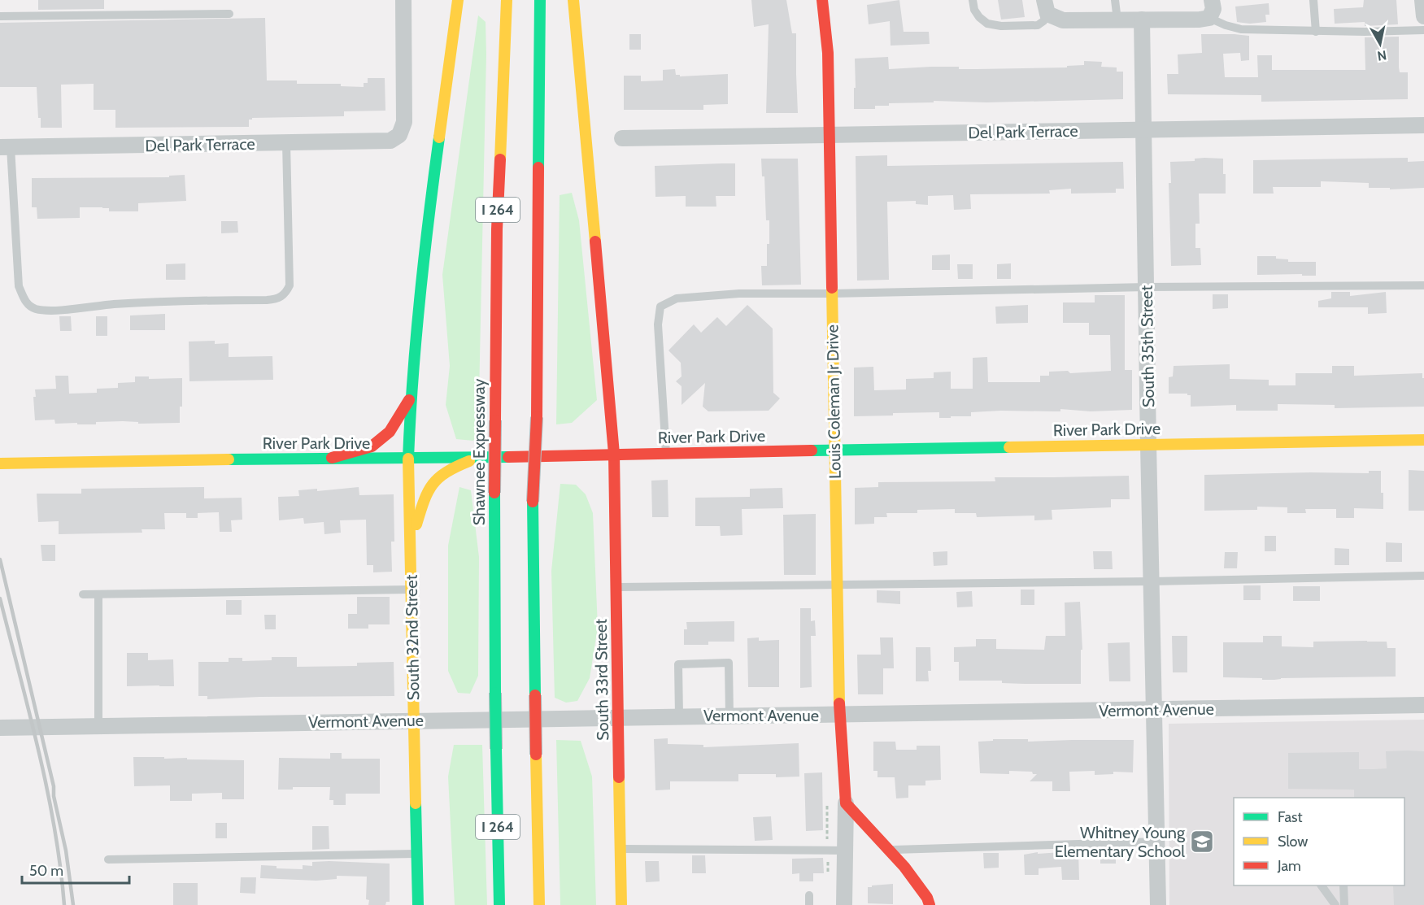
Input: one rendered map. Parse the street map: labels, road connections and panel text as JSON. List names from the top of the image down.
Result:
{
  "streets": {
    "main road": [
      "I 264",
      "Louis Coleman Jr Drive",
      "River Park Drive",
      "Shawnee Expressway",
      "South 32nd Street",
      "South 33rd Street"
    ],
    "street": ["Del Park Terrace", "South 35th Street", "Vermont Avenue"]
  },
  "crossings": [
    ["Del Park Terrace", "South 35th Street"],
    ["Del Park Terrace", "Louis Coleman Jr Drive"],
    ["South 35th Street", "River Park Drive"],
    ["South 35th Street", "Vermont Avenue"],
    ["Louis Coleman Jr Drive", "River Park Drive"],
    ["Louis Coleman Jr Drive", "Vermont Avenue"],
    ["River Park Drive", "South 32nd Street"],
    ["River Park Drive", "South 33rd Street"],
    ["South 32nd Street", "Vermont Avenue"],
    ["South 33rd Street", "Vermont Avenue"]
  ],
  "places": {
    "school or university": ["Whitney Young Elementary School"]
  },
  "legend": ["Fast", "Slow", "Jam"],
  "scale_bar": "50 m",
  "north": "bottom"
}
